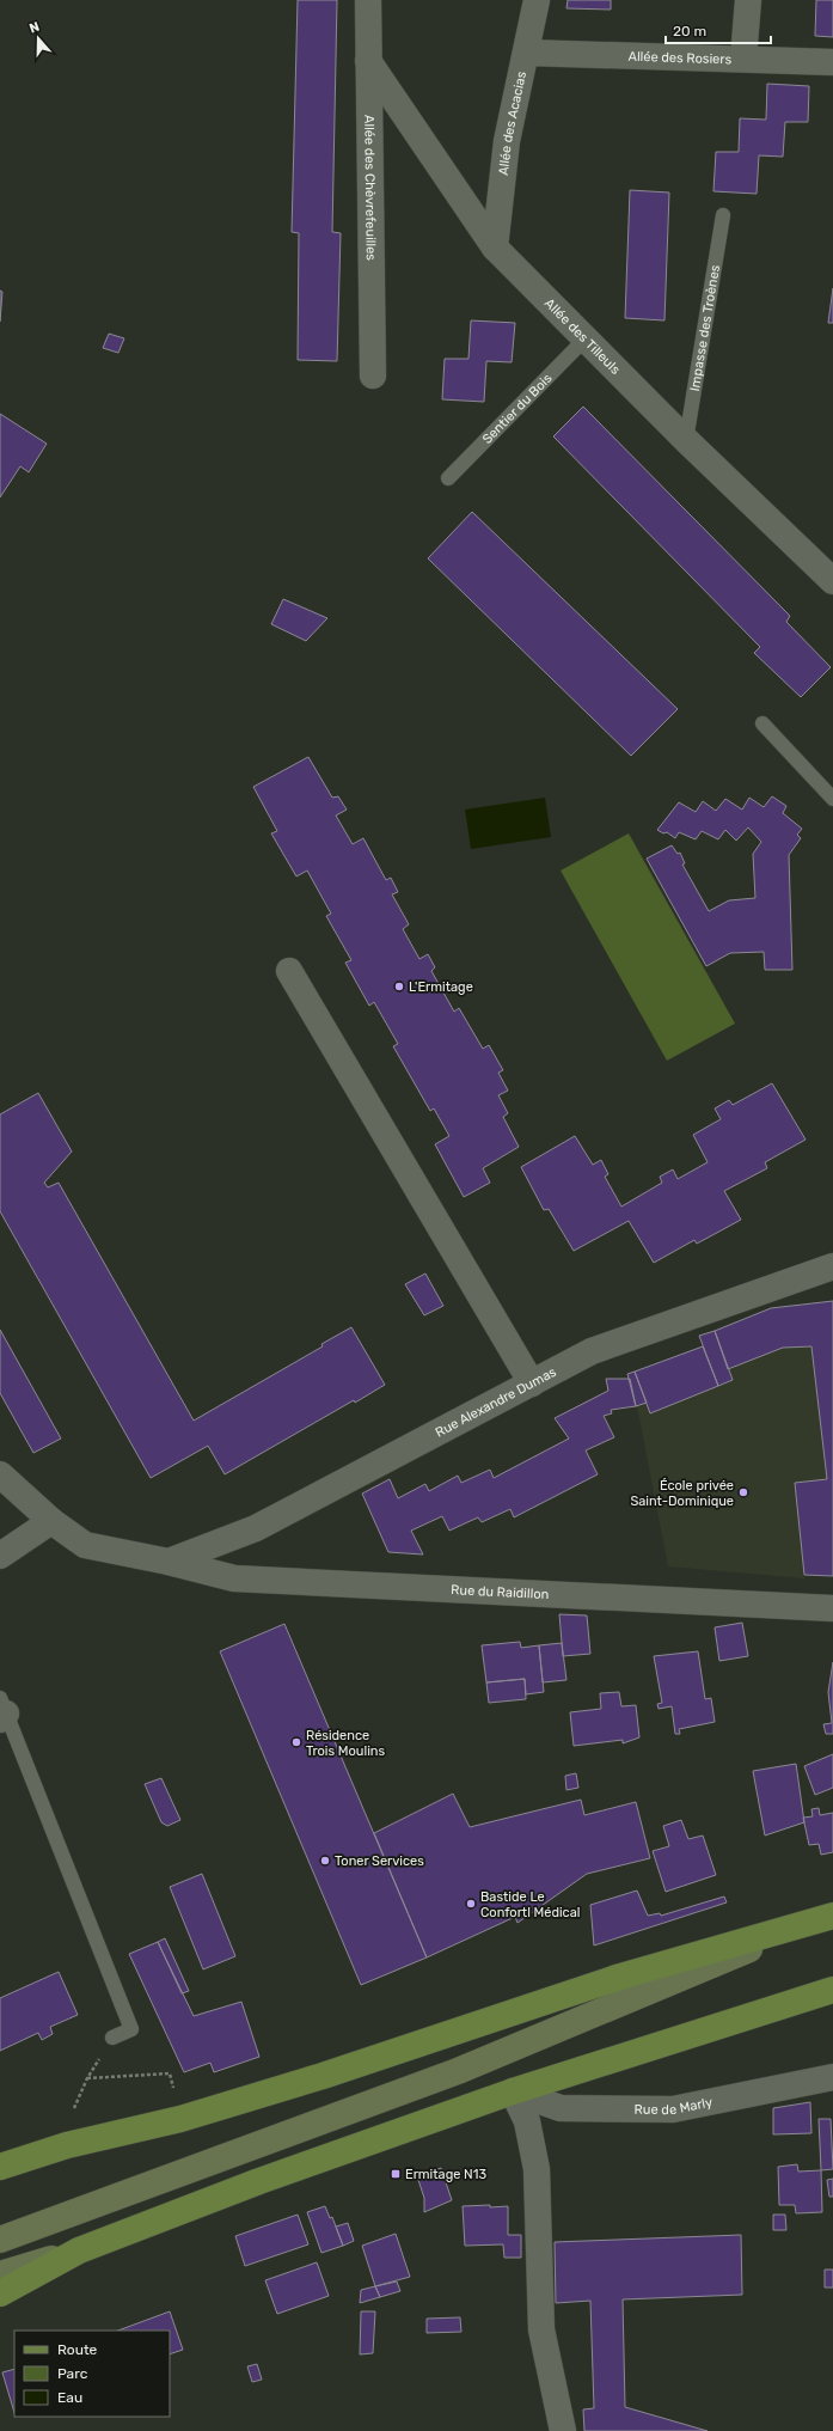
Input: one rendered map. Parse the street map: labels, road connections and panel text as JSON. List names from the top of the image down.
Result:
{
  "streets": {
    "street": [
      "Allée des Rosiers",
      "Allée des Acacias",
      "Allée des Chèvrefeuilles",
      "Allée des Tilleuls",
      "Rue Alexandre Dumas",
      "Rue du Raidillon",
      "Rue de Marly"
    ],
    "lane": ["Impasse des Troènes", "Sentier du Bois"]
  },
  "crossings": [
    ["Allée des Rosiers", "Allée des Acacias"],
    ["Allée des Acacias", "Allée des Tilleuls"],
    ["Allée des Chèvrefeuilles", "Allée des Tilleuls"],
    ["Impasse des Troènes", "Allée des Tilleuls"],
    ["Allée des Tilleuls", "Sentier du Bois"],
    ["Rue Alexandre Dumas", "Rue du Raidillon"]
  ],
  "places": {
    "other": [
      "L'Ermitage",
      "École privée Saint-Dominique",
      "Résidence Trois Moulins",
      "Toner Services",
      "Bastide Le Confortl Médical"
    ],
    "transit": ["Ermitage N13"]
  },
  "legend": ["Route", "Parc", "Eau"],
  "scale_bar": "20 m",
  "north": "top"
}
